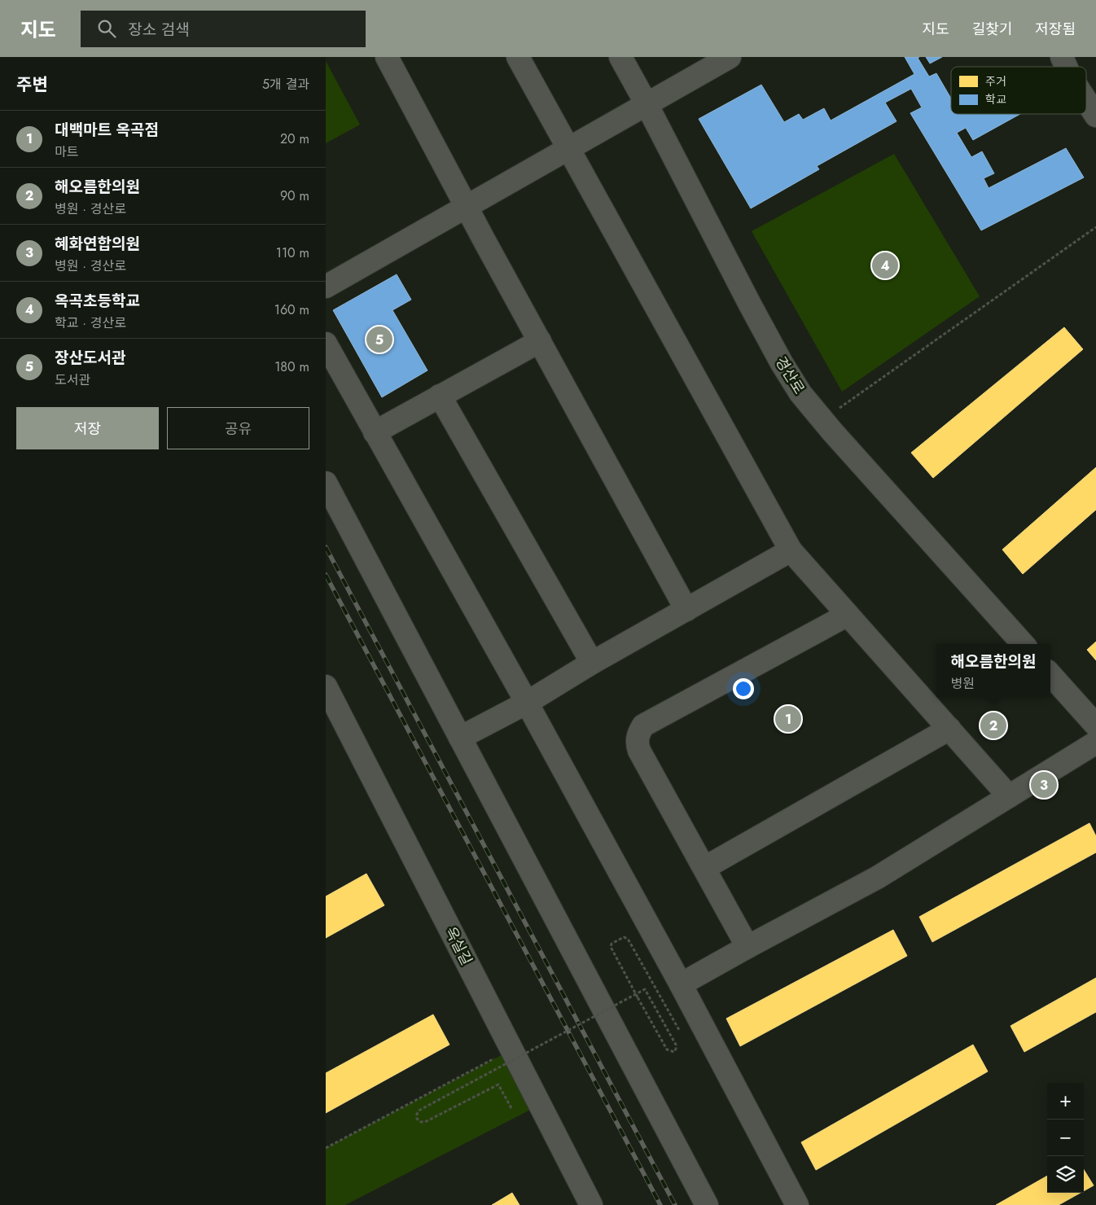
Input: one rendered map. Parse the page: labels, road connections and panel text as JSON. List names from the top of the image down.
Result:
{
  "streets": {
    "street": ["경산로", "옥실길"]
  },
  "legend": ["주거", "학교"],
  "page": {
    "header": "지도",
    "search": "장소 검색",
    "nav": ["지도", "길찾기", "저장됨"],
    "heading": ["주변", "5개 결과"],
    "list": [
      {
        "mark": "1",
        "name": "대백마트 옥곡점",
        "note": "마트",
        "value": "20 m"
      },
      {
        "mark": "2",
        "name": "해오름한의원",
        "note": "병원 · 경산로",
        "value": "90 m"
      },
      {
        "mark": "3",
        "name": "혜화연합의원",
        "note": "병원 · 경산로",
        "value": "110 m"
      },
      {
        "mark": "4",
        "name": "옥곡초등학교",
        "note": "학교 · 경산로",
        "value": "160 m"
      },
      {
        "mark": "5",
        "name": "장산도서관",
        "note": "도서관",
        "value": "180 m"
      }
    ],
    "pins": [
      "4",
      "5",
      "1",
      "2",
      "3"
    ],
    "buttons": ["저장", "공유"],
    "popup": ["해오름한의원", "병원"],
    "map_buttons": ["+", "−"]
  }
}
